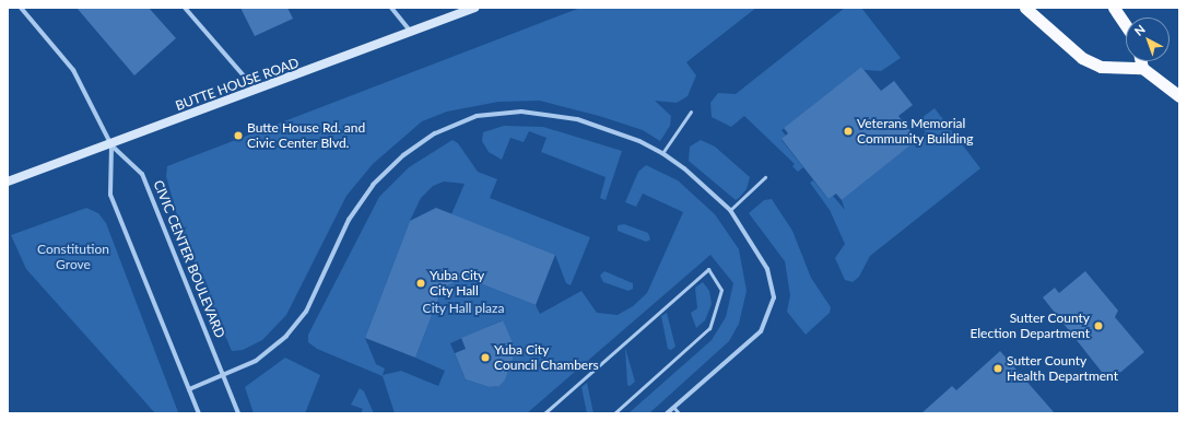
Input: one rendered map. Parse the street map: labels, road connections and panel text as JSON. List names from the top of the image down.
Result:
{
  "streets": {
    "main road": ["BUTTE HOUSE ROAD"],
    "street": ["CIVIC CENTER BOULEVARD"]
  },
  "crossings": [
    ["BUTTE HOUSE ROAD", "CIVIC CENTER BOULEVARD"]
  ],
  "parks": ["Constitution Grove", "City Hall plaza"],
  "places": [
    "Veterans Memorial Community Building",
    "Butte House Rd. and Civic Center Blvd.",
    "Yuba City City Hall",
    "Sutter County Election Department",
    "Yuba City Council Chambers",
    "Sutter County Health Department"
  ],
  "north": "top left"
}
